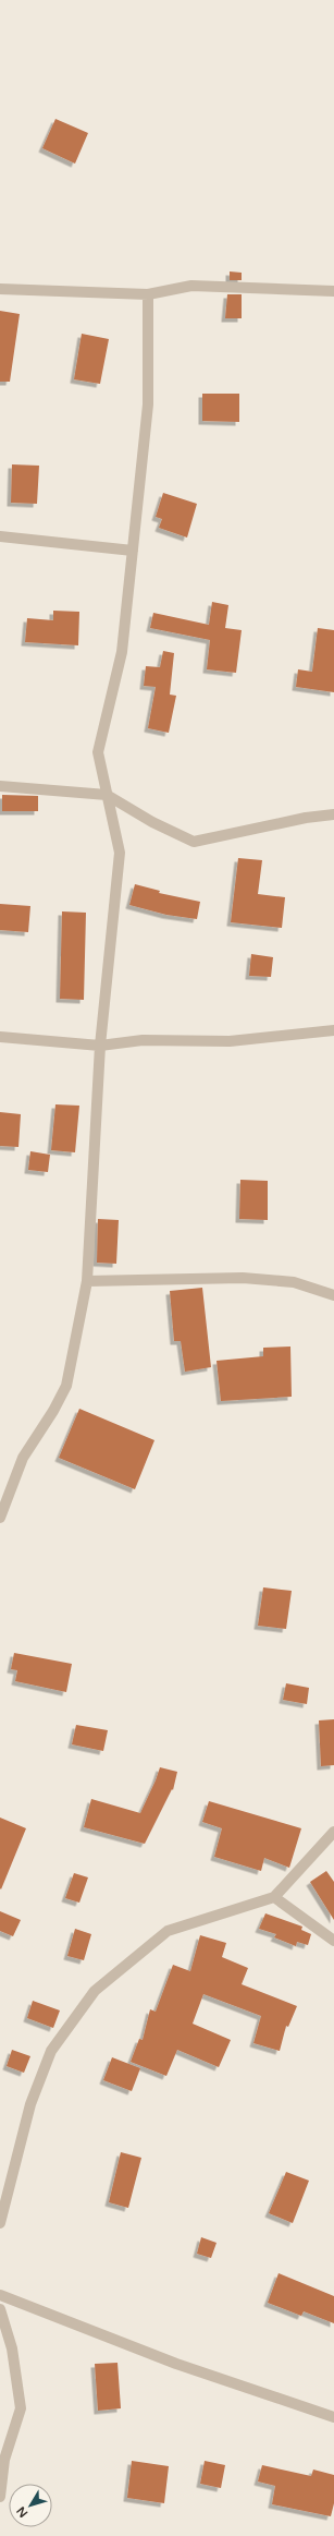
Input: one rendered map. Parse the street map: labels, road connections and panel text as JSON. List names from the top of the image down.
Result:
{
  "north": "bottom left"
}
